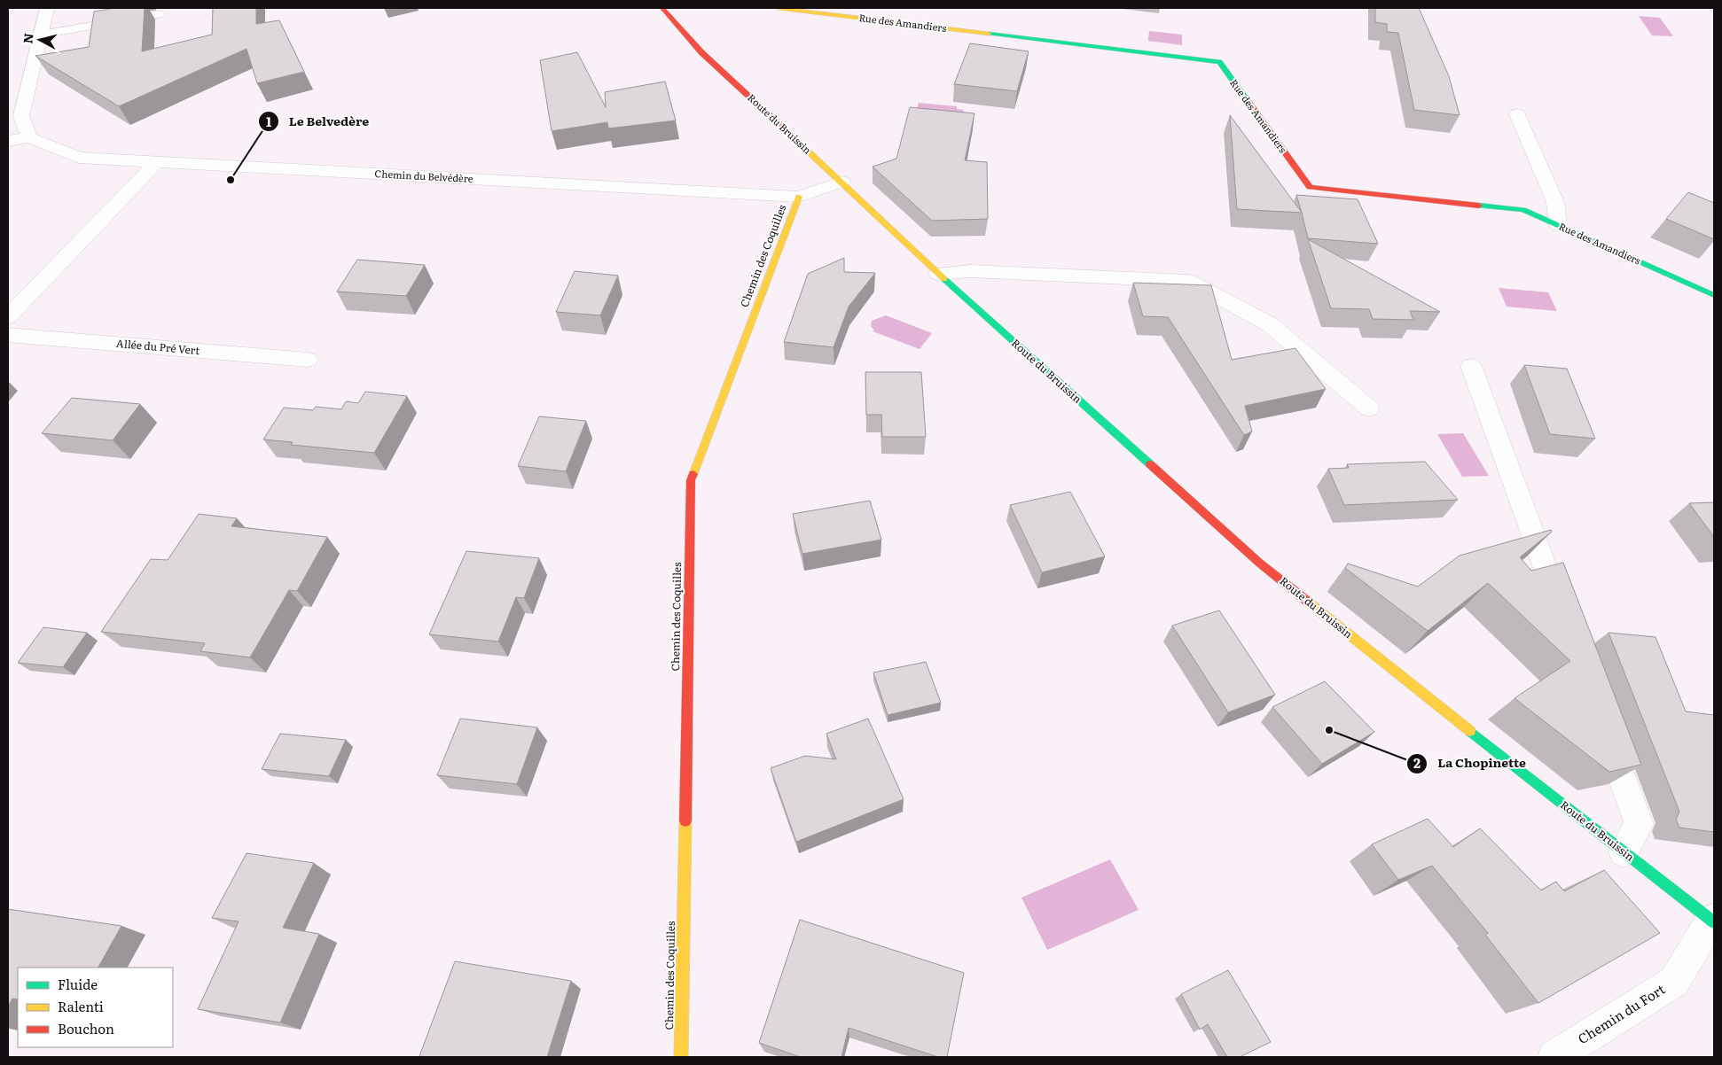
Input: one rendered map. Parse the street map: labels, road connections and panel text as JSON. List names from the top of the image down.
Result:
{
  "streets": {
    "street": [
      "Rue des Amandiers",
      "Route du Bruissin",
      "Chemin du Belvédère",
      "Chemin des Coquilles",
      "Allée du Pré Vert",
      "Chemin du Fort"
    ]
  },
  "crossings": [
    ["Route du Bruissin", "Chemin du Belvédère"],
    ["Route du Bruissin", "Chemin du Fort"],
    ["Chemin du Belvédère", "Chemin des Coquilles"]
  ],
  "places": ["Le Belvedère", "La Chopinette"],
  "legend": ["Fluide", "Ralenti", "Bouchon"],
  "north": "left"
}
